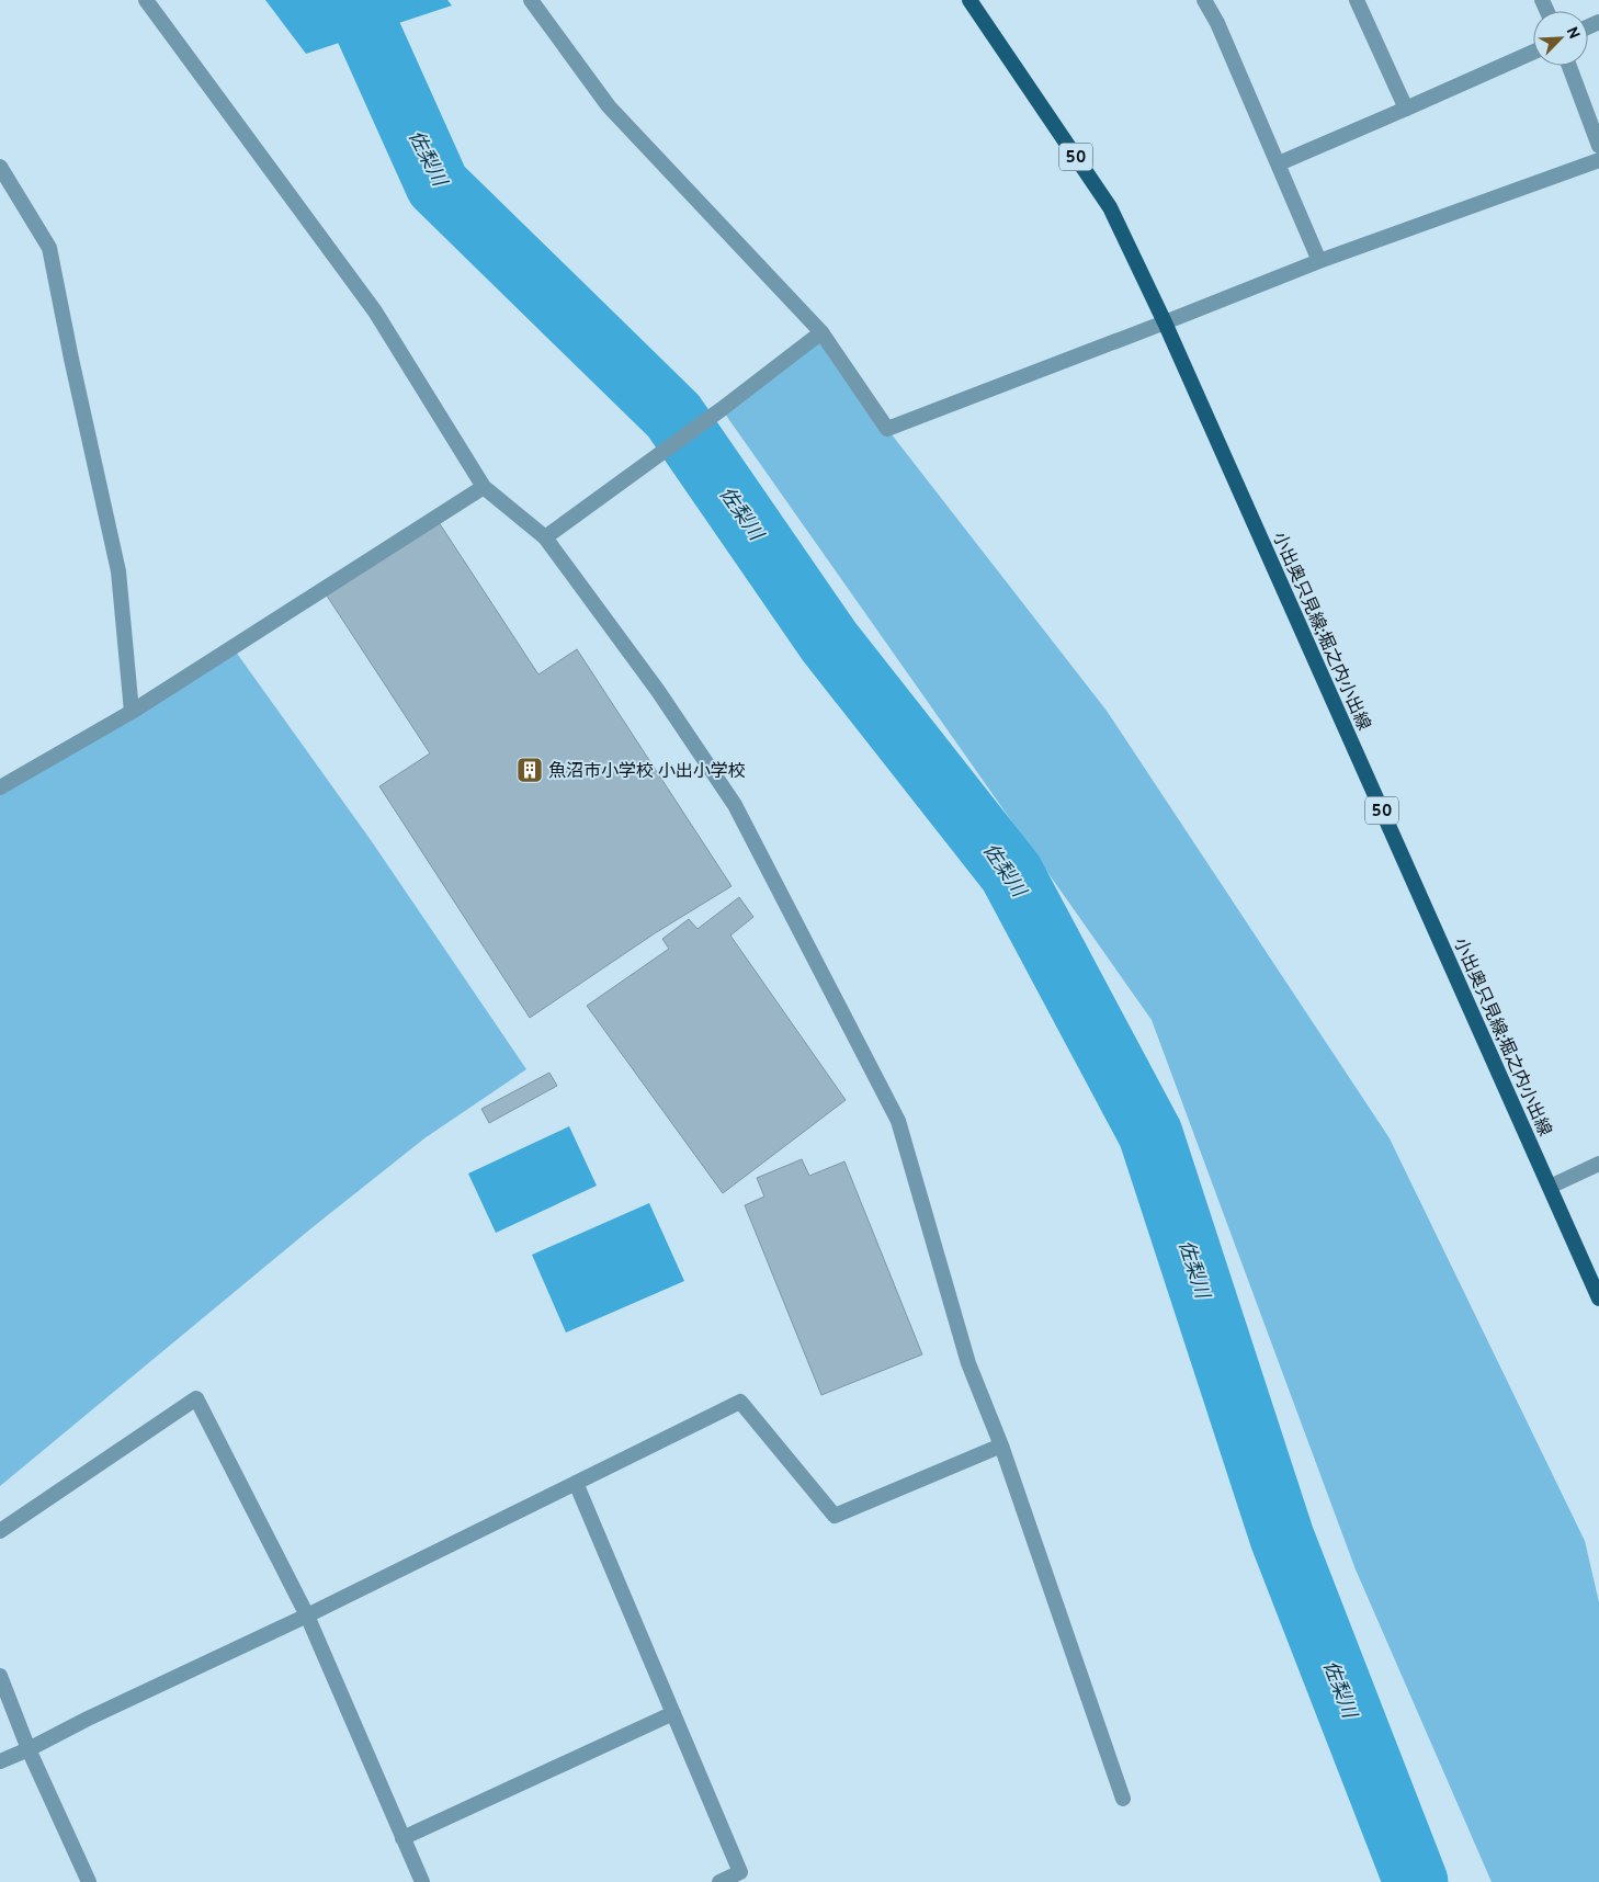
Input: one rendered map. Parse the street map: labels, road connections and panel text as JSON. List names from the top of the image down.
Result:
{
  "streets": {
    "main road": ["50", "小出奥只見線;堀之内小出線"]
  },
  "water": ["佐梨川"],
  "places": {
    "building": ["魚沼市小学校 小出小学校"]
  },
  "north": "top right"
}
